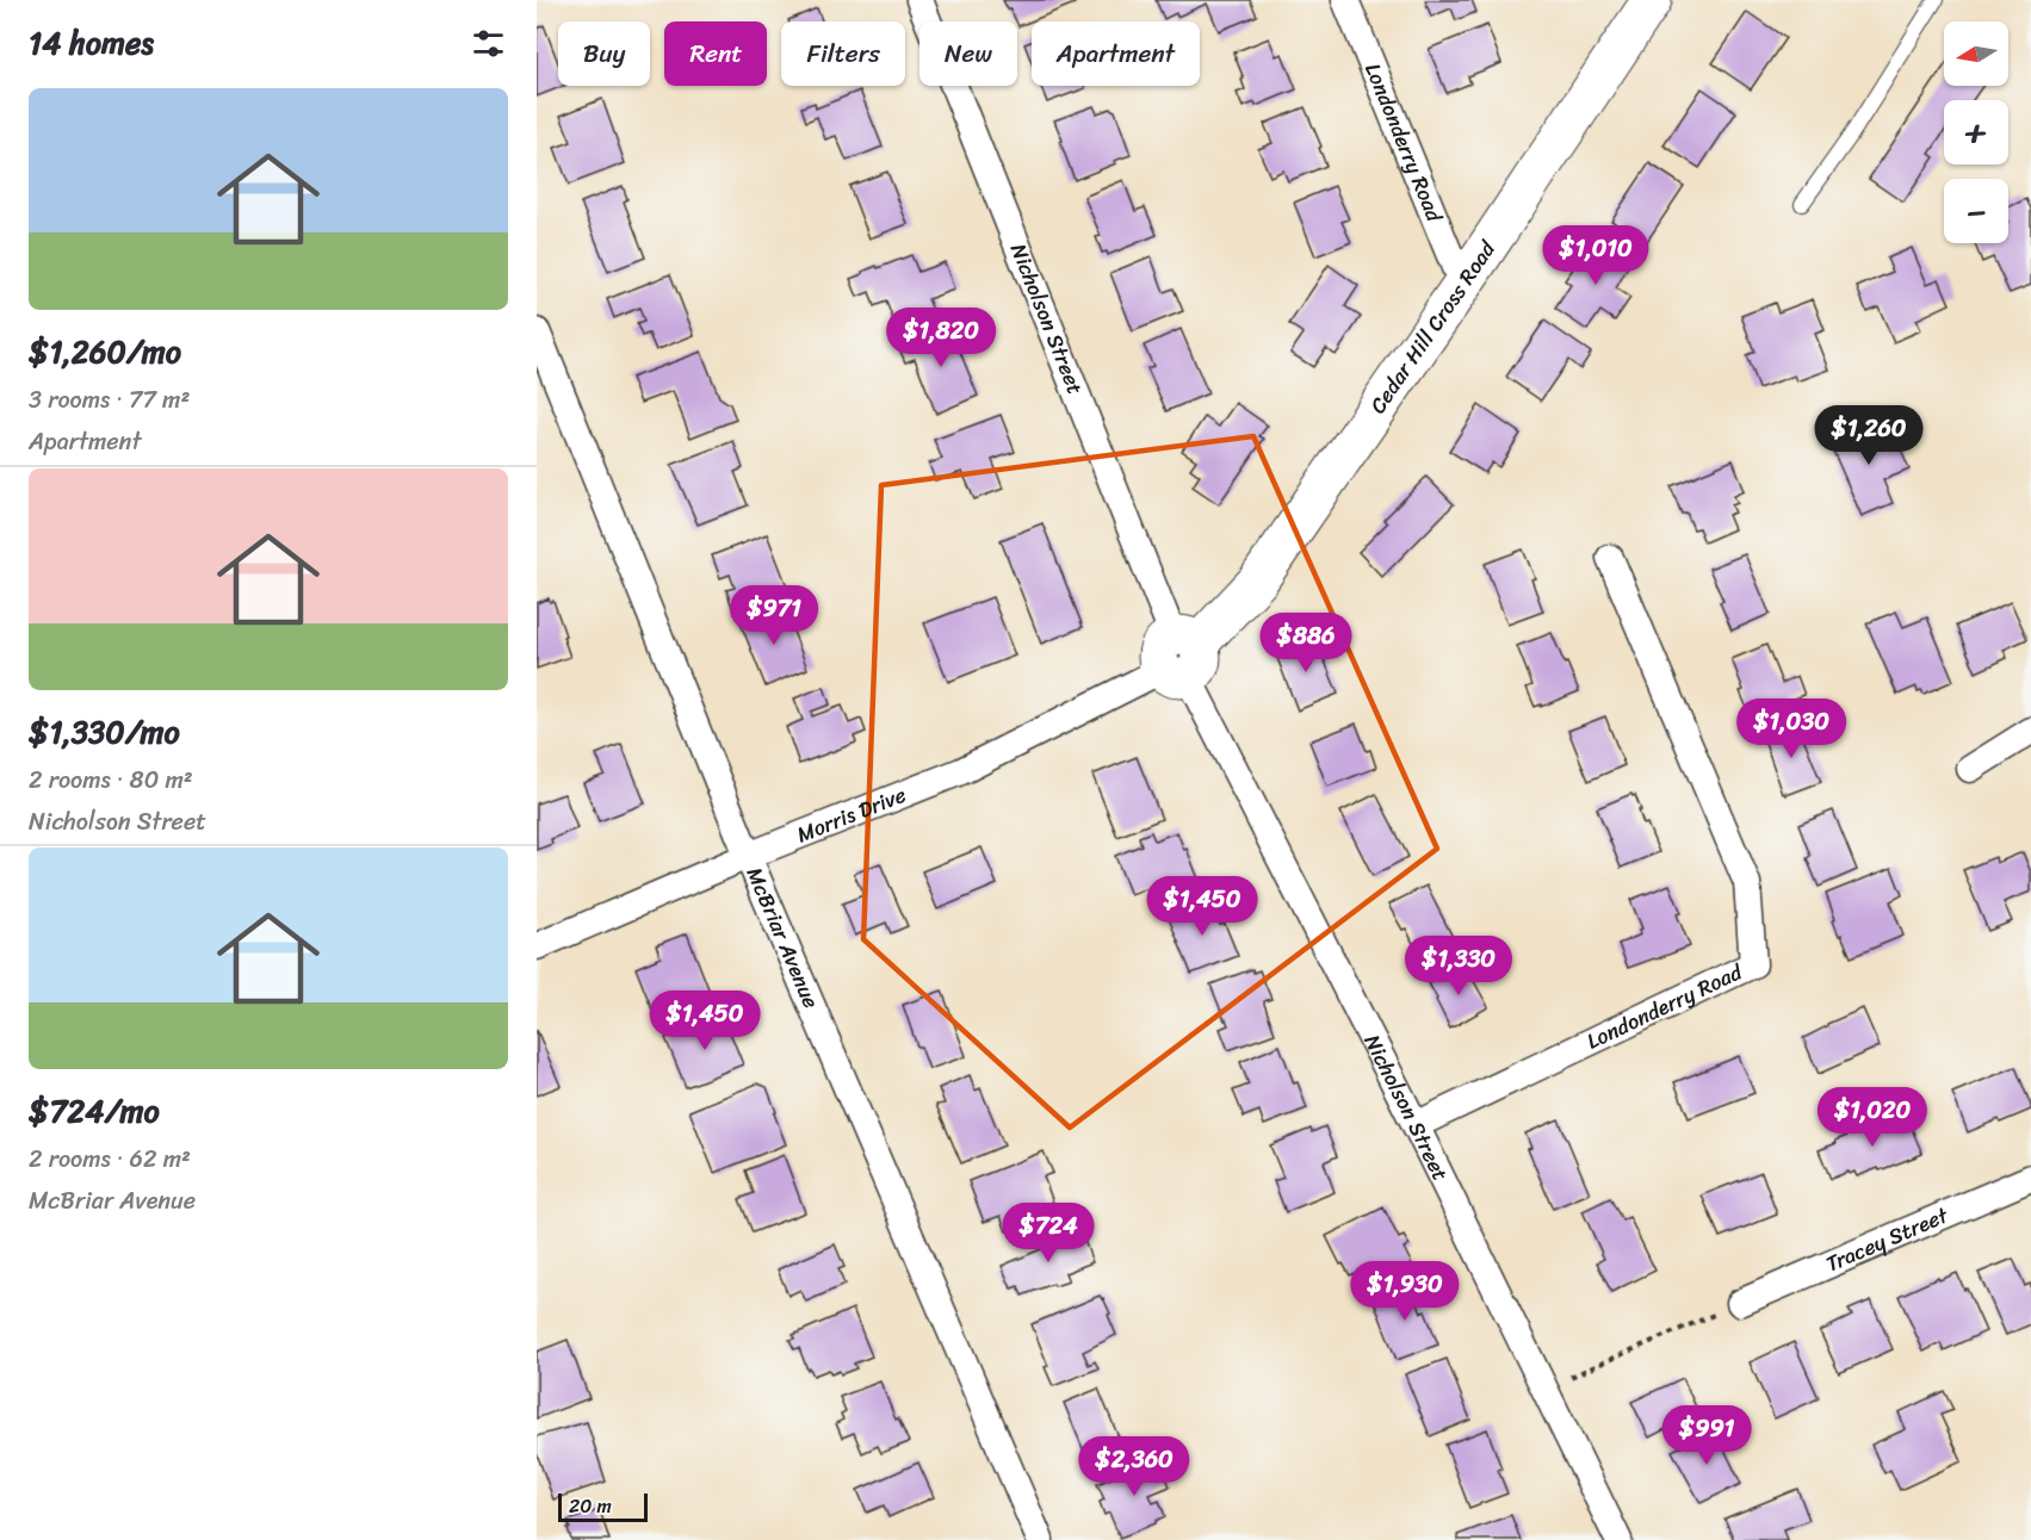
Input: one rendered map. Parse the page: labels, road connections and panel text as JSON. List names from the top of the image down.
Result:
{
  "streets": {
    "street": [
      "Londonderry Road",
      "Nicholson Street",
      "Cedar Hill Cross Road",
      "Morris Drive",
      "McBriar Avenue",
      "Tracey Street"
    ]
  },
  "crossings": [
    ["Londonderry Road", "Nicholson Street"],
    ["Londonderry Road", "Cedar Hill Cross Road"],
    ["Nicholson Street", "Cedar Hill Cross Road"],
    ["Nicholson Street", "Morris Drive"],
    ["Cedar Hill Cross Road", "Morris Drive"],
    ["Morris Drive", "McBriar Avenue"]
  ],
  "scale_bar": "20 m",
  "north": "left",
  "page": {
    "heading": "14 homes",
    "map_buttons": ["+", "−"],
    "chip": [
      "Buy",
      "Rent",
      "Filters",
      "New",
      "Apartment"
    ],
    "list": [
      {
        "name": "$1,260/mo",
        "note": "3 rooms · 77 m² · Apartment"
      },
      {
        "name": "$1,330/mo",
        "note": "2 rooms · 80 m² · Nicholson Street"
      },
      {
        "name": "$724/mo",
        "note": "2 rooms · 62 m² · McBriar Avenue"
      }
    ],
    "price": [
      "$1,010",
      "$1,820",
      "$1,260",
      "$971",
      "$886",
      "$1,030",
      "$1,450",
      "$1,330",
      "$1,450",
      "$1,020",
      "$724",
      "$1,930",
      "$991",
      "$2,360"
    ],
    "scale": "20 m"
  }
}
